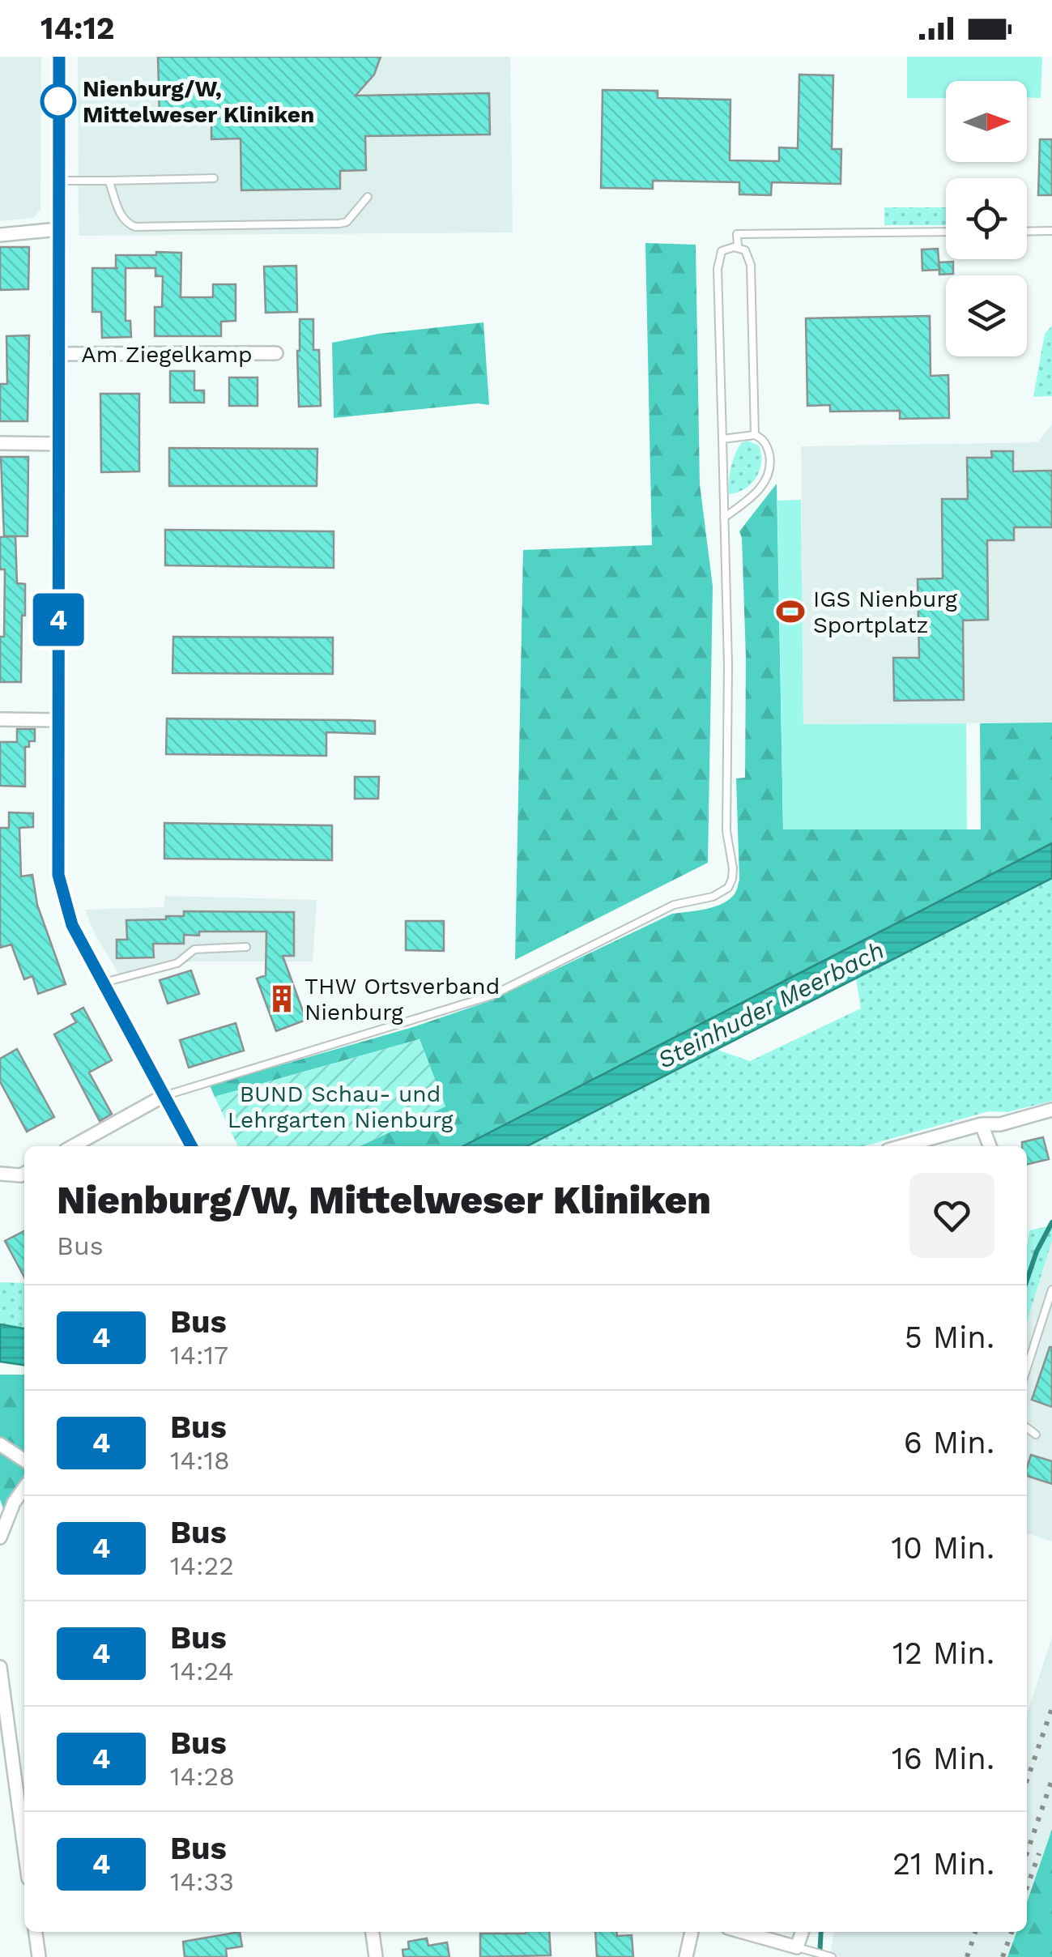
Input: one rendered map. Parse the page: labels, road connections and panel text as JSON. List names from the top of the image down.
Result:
{
  "streets": {
    "street": ["Am Ziegelkamp"]
  },
  "water": ["Steinhuder Meerbach"],
  "parks": ["BUND Schau- und Lehrgarten Nienburg"],
  "places": {
    "other": ["Nienburg/W, Mittelweser Kliniken"],
    "sports": ["IGS Nienburg Sportplatz"],
    "building": ["THW Ortsverband Nienburg"]
  },
  "lines": ["bus line 4"],
  "north": "right",
  "page": {
    "status": "14:12",
    "on_map": "4",
    "heading": ["Nienburg/W, Mittelweser Kliniken", "Bus"],
    "list": [
      {
        "mark": "4",
        "name": "Bus",
        "note": "14:17",
        "value": "5 Min."
      },
      {
        "mark": "4",
        "name": "Bus",
        "note": "14:18",
        "value": "6 Min."
      },
      {
        "mark": "4",
        "name": "Bus",
        "note": "14:22",
        "value": "10 Min."
      },
      {
        "mark": "4",
        "name": "Bus",
        "note": "14:24",
        "value": "12 Min."
      },
      {
        "mark": "4",
        "name": "Bus",
        "note": "14:28",
        "value": "16 Min."
      },
      {
        "mark": "4",
        "name": "Bus",
        "note": "14:33",
        "value": "21 Min."
      }
    ]
  }
}
